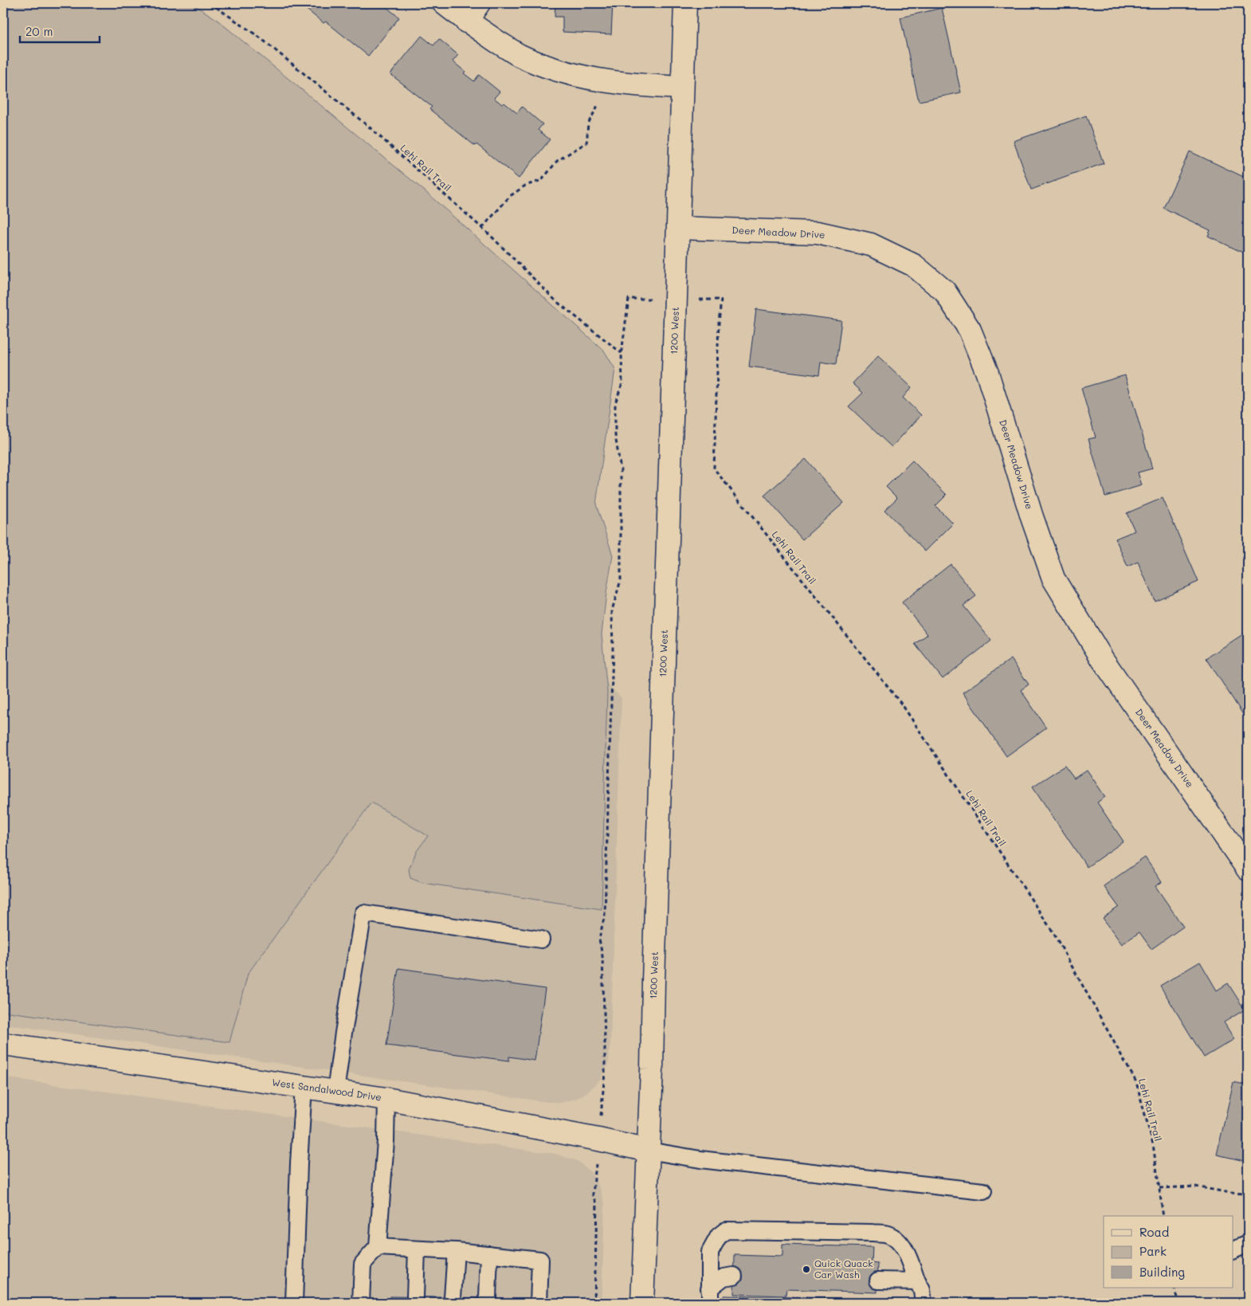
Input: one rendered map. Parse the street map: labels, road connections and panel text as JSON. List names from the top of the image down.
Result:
{
  "streets": {
    "street": ["Deer Meadow Drive", "1200 West", "West Sandalwood Drive"],
    "path": ["Lehi Rail Trail"]
  },
  "crossings": [
    ["Deer Meadow Drive", "1200 West"],
    ["1200 West", "West Sandalwood Drive"]
  ],
  "places": ["Quick Quack Car Wash"],
  "legend": ["Road", "Park", "Building"],
  "scale_bar": "20 m"
}
